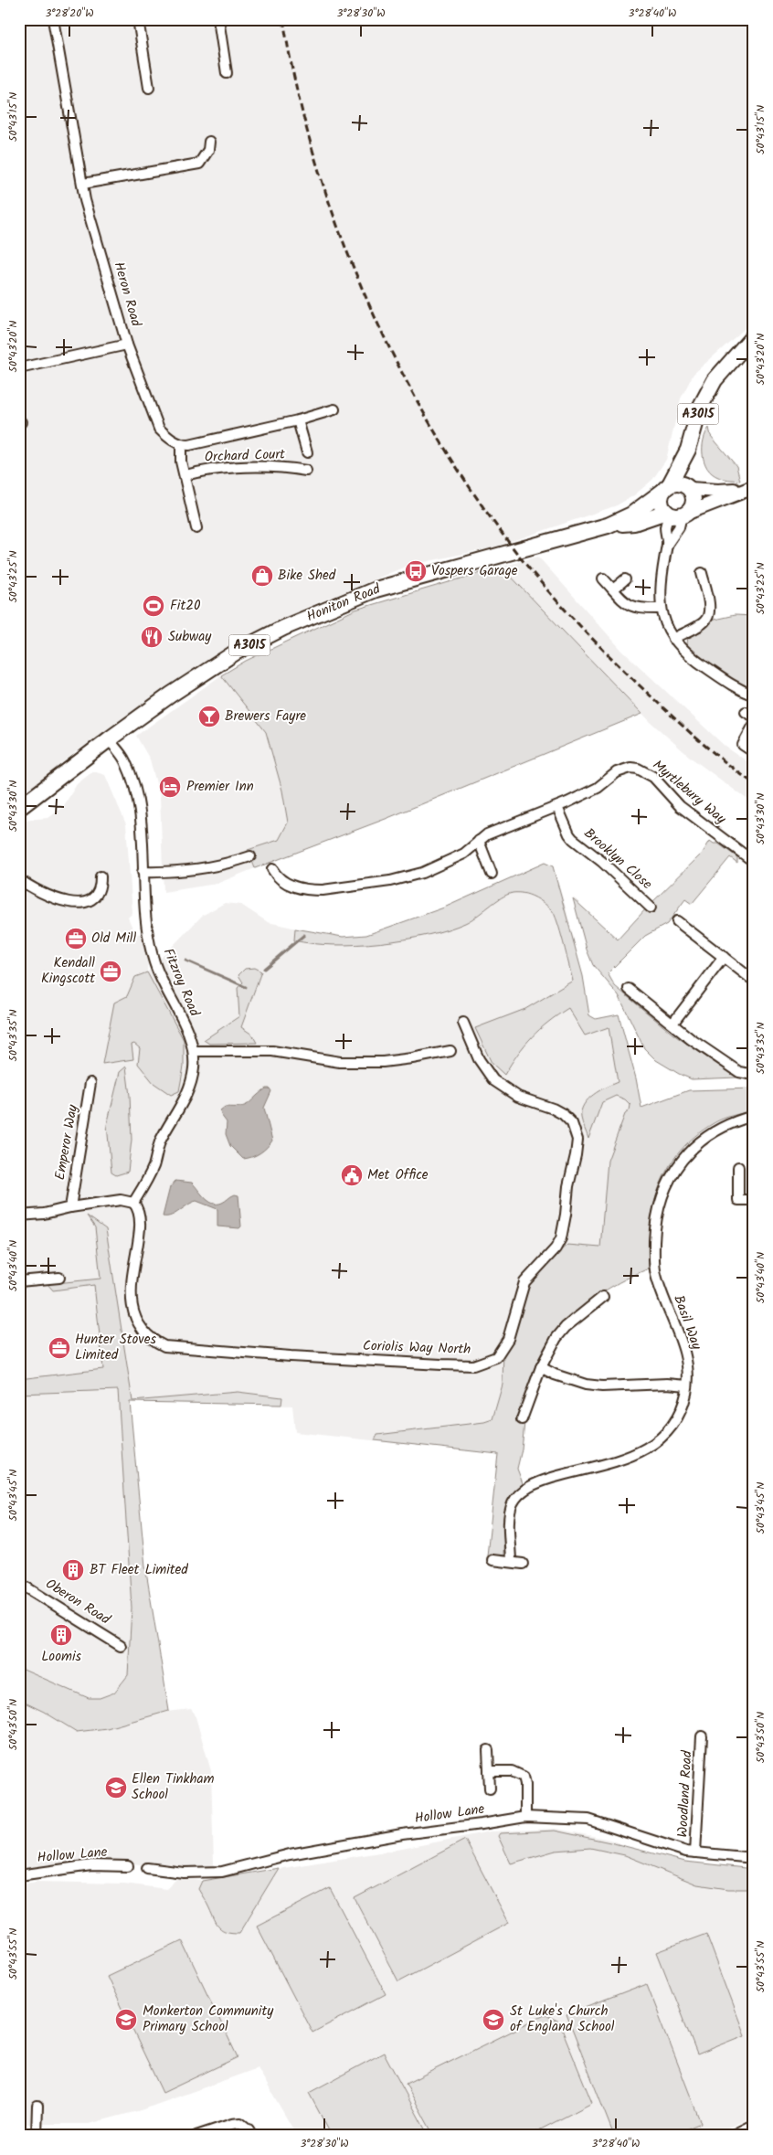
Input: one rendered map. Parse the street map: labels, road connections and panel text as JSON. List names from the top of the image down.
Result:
{
  "streets": {
    "main road": ["A3015", "Honiton Road"],
    "street": [
      "Heron Road",
      "Orchard Court",
      "Myrtlebury Way",
      "Brooklyn Close",
      "Fitzroy Road",
      "Emperor Way",
      "Basil Way",
      "Coriolis Way North",
      "Oberon Road",
      "Woodland Road",
      "Hollow Lane"
    ]
  },
  "crossings": [
    ["A3015", "Honiton Road"],
    ["Honiton Road", "Fitzroy Road"],
    ["Myrtlebury Way", "Brooklyn Close"],
    ["Fitzroy Road", "Coriolis Way North"],
    ["Woodland Road", "Hollow Lane"]
  ],
  "places": {
    "bus stop": ["Vospers Garage"],
    "shop": ["Bike Shed"],
    "sports": ["Fit20"],
    "restaurant": ["Subway"],
    "bar": ["Brewers Fayre"],
    "hotel": ["Premier Inn"],
    "office": ["Old Mill", "Kendall Kingscott", "Hunter Stoves Limited"],
    "public building": ["Met Office"],
    "building": ["BT Fleet Limited", "Loomis"],
    "school or university": ["Ellen Tinkham School", "Monkerton Community Primary School", "St Luke's Church of England School"]
  },
  "coordinates": [
    "3°28'20\"W",
    "3°28'30\"W",
    "3°28'40\"W",
    "50°43'15\"N",
    "50°43'20\"N",
    "50°43'25\"N",
    "50°43'30\"N",
    "50°43'35\"N",
    "50°43'40\"N",
    "50°43'45\"N",
    "50°43'50\"N",
    "50°43'55\"N"
  ]
}
